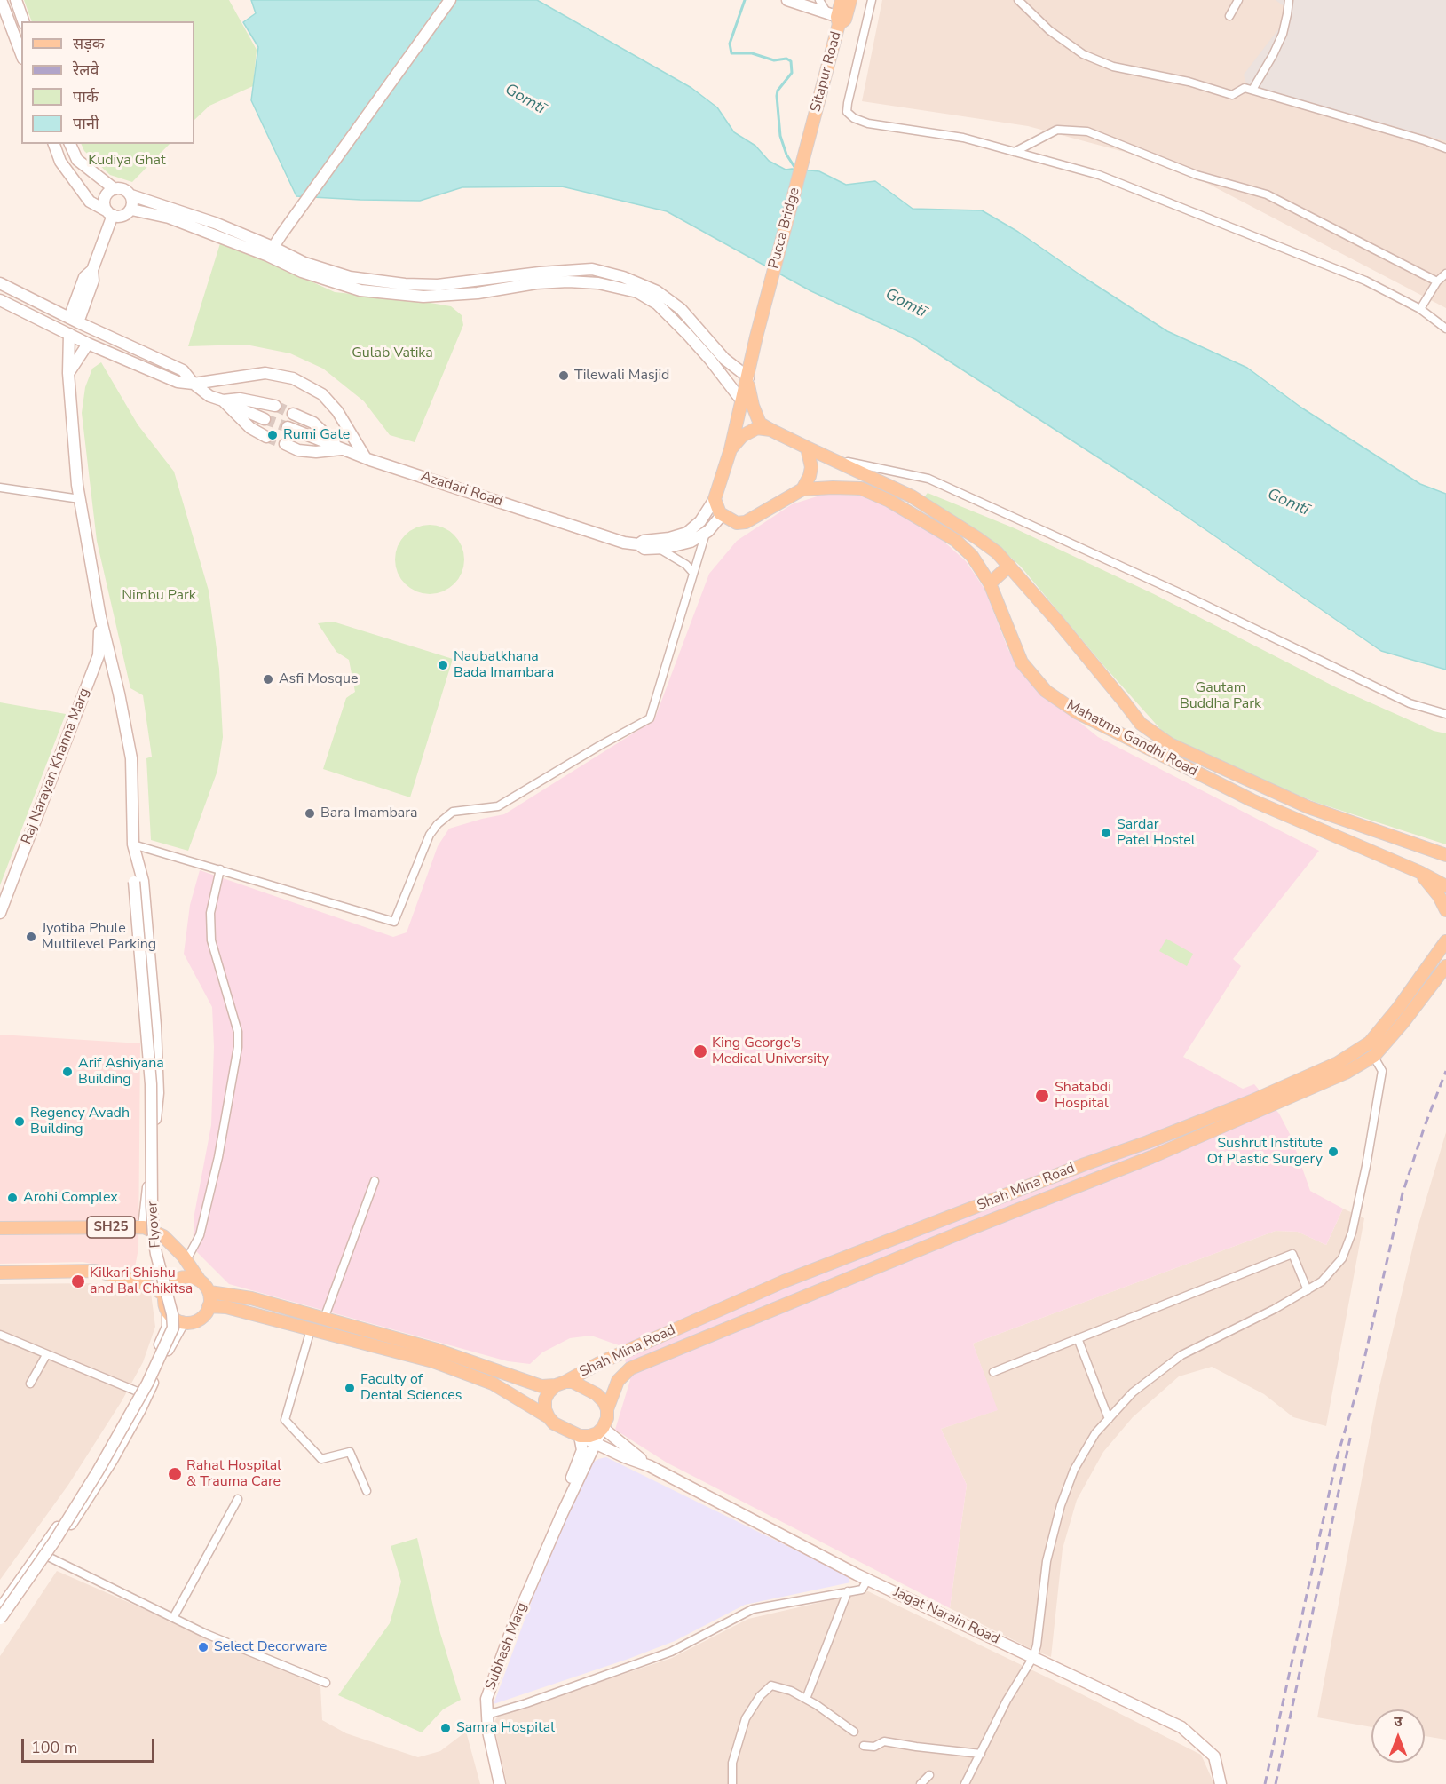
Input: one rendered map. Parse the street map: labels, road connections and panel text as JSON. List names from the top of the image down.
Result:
{
  "streets": {
    "main road": [
      "Sitapur Road",
      "Pucca Bridge",
      "Azadari Road",
      "Mahatma Gandhi Road",
      "Raj Narayan Khanna Marg",
      "Shah Mina Road",
      "Flyover",
      "SH25",
      "Jagat Narain Road",
      "Subhash Marg"
    ]
  },
  "crossings": [
    ["Sitapur Road", "Pucca Bridge"],
    ["Shah Mina Road", "Jagat Narain Road"],
    ["Shah Mina Road", "Subhash Marg"],
    ["Jagat Narain Road", "Subhash Marg"]
  ],
  "water": ["Gomtī"],
  "parks": [
    "Kudiya Ghat",
    "Gulab Vatika",
    "Nimbu Park",
    "Gautam Buddha Park"
  ],
  "places": [
    "Tilewali Masjid",
    "Rumi Gate",
    "Naubatkhana Bada Imambara",
    "Asfi Mosque",
    "Bara Imambara",
    "Sardar Patel Hostel",
    "Jyotiba Phule Multilevel Parking",
    "King George's Medical University",
    "Arif Ashiyana Building",
    "Shatabdi Hospital",
    "Regency Avadh Building",
    "Sushrut Institute Of Plastic Surgery",
    "Arohi Complex",
    "Kilkari Shishu and Bal Chikitsa",
    "Faculty of Dental Sciences",
    "Rahat Hospital & Trauma Care",
    "Select Decorware",
    "Samra Hospital"
  ],
  "legend": [
    "सड़क",
    "रेलवे",
    "पार्क",
    "पानी"
  ],
  "scale_bar": "100 m",
  "north": "top"
}
